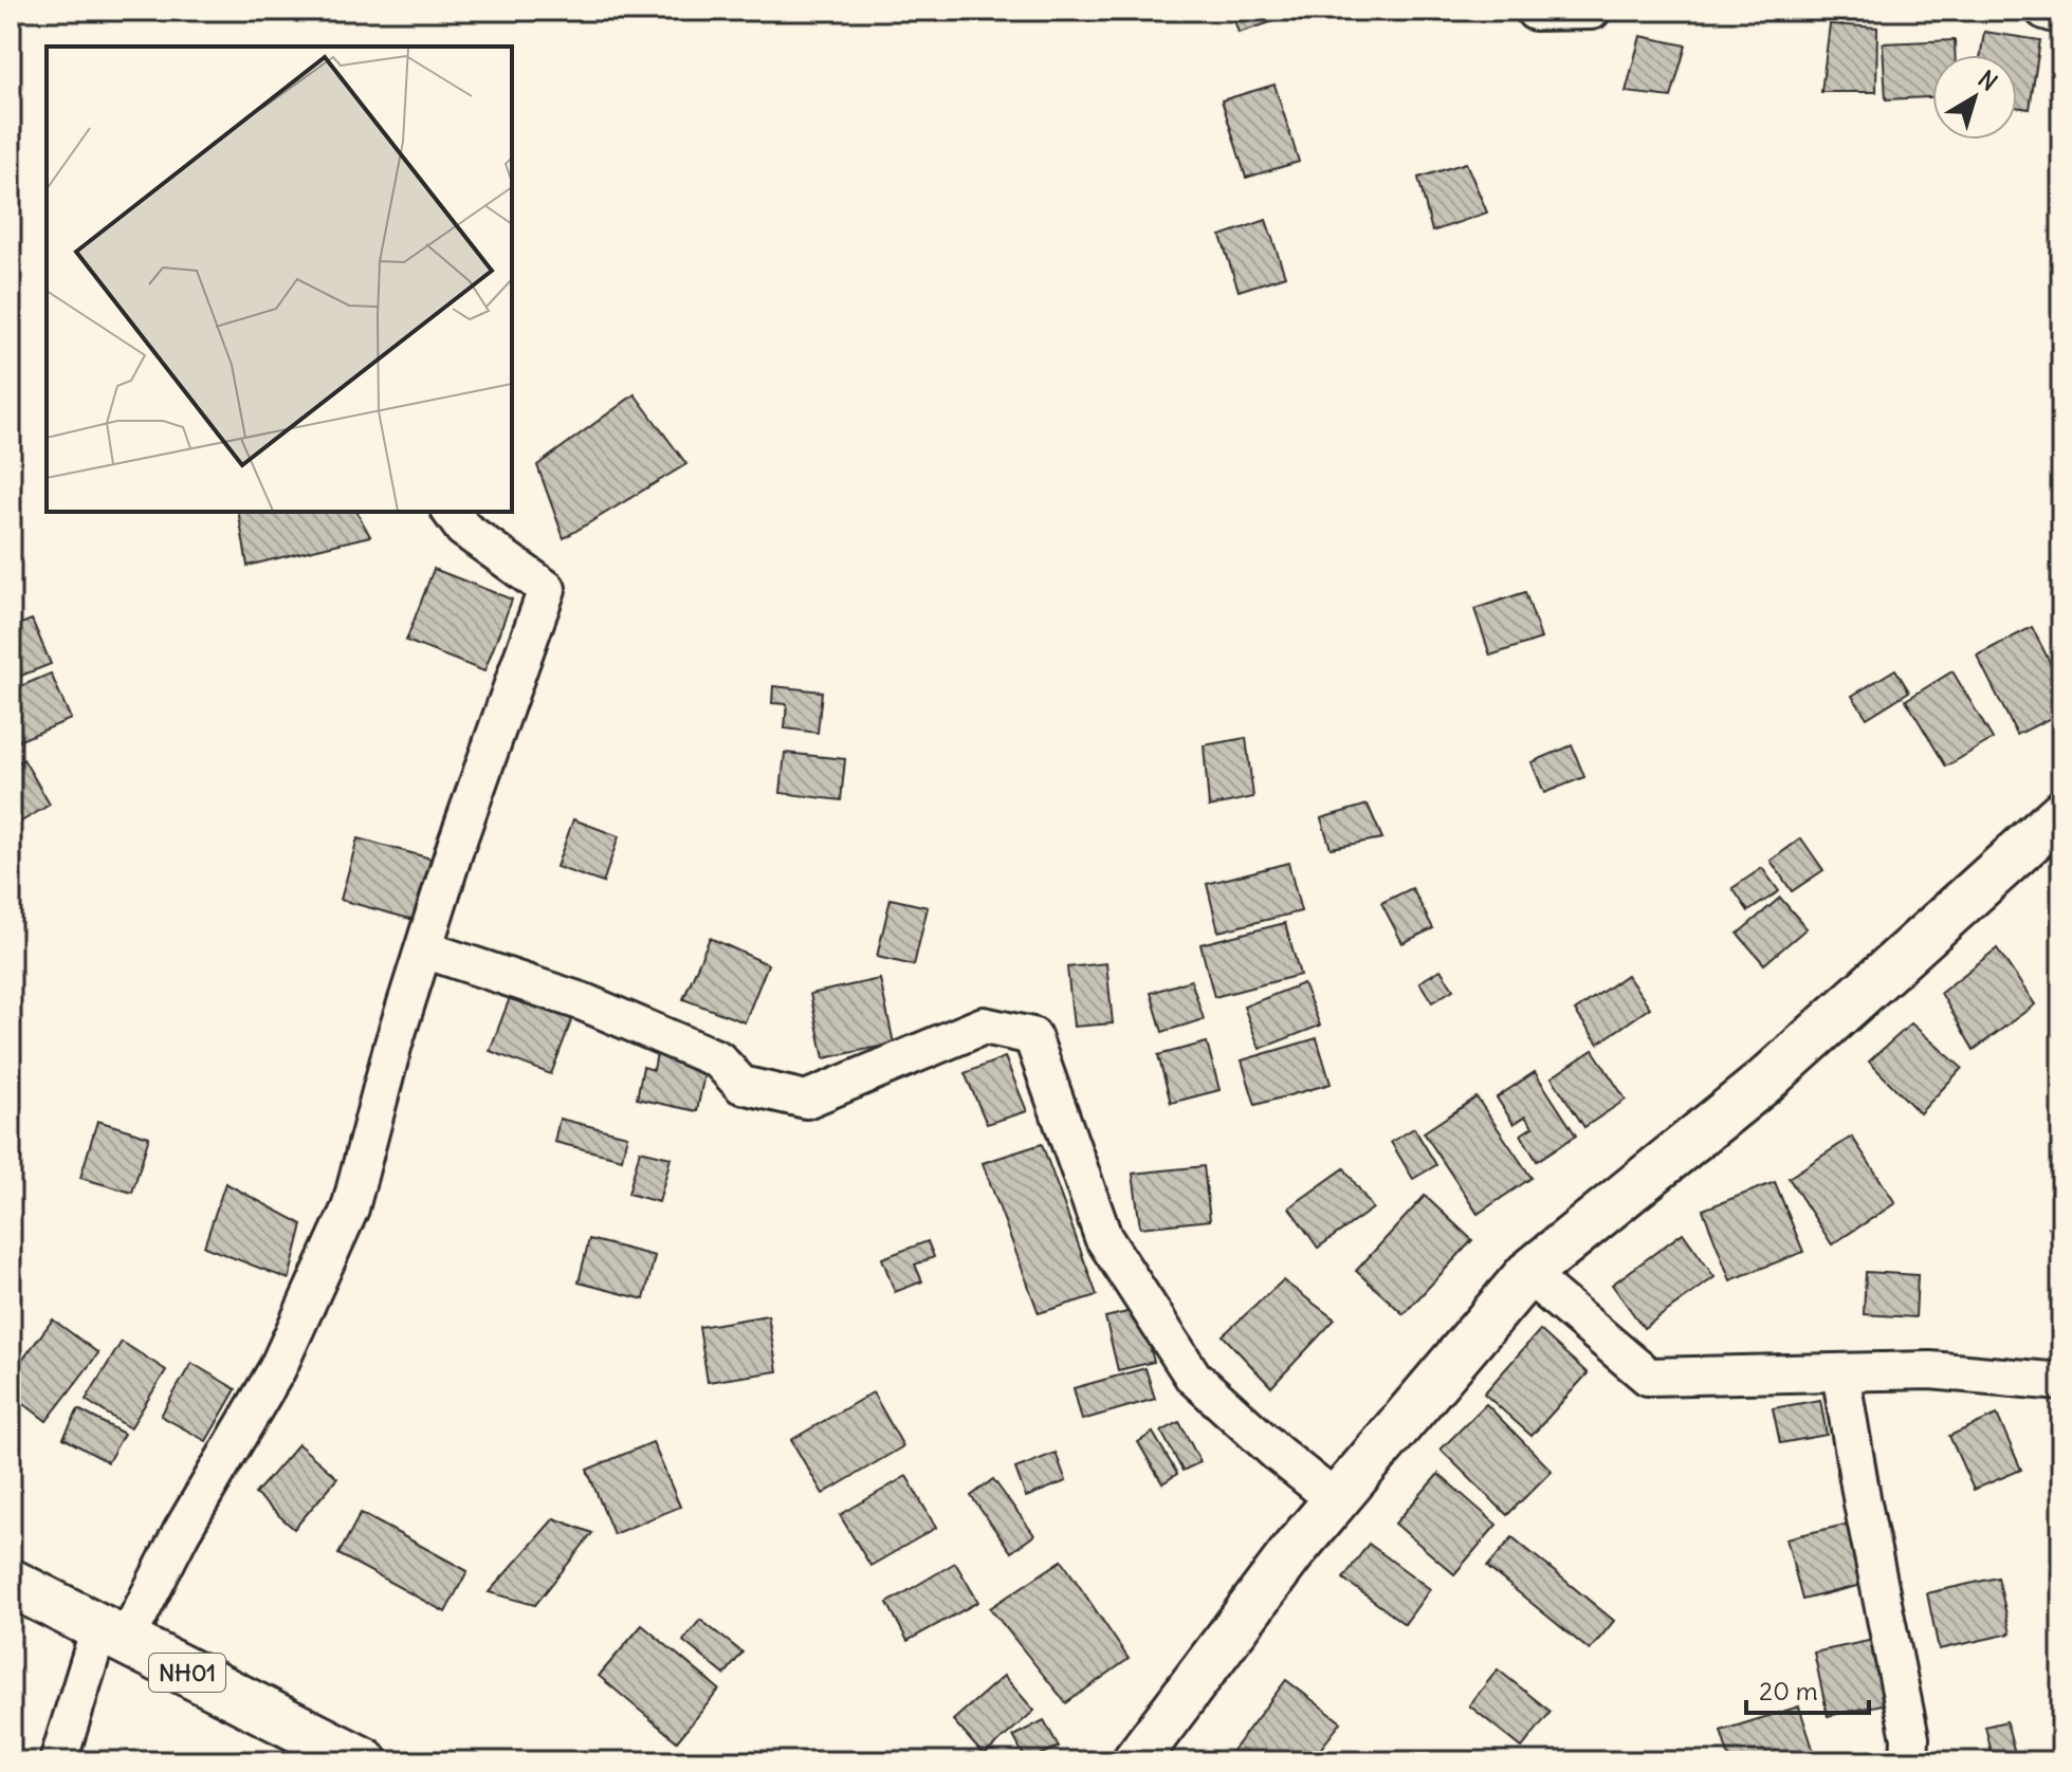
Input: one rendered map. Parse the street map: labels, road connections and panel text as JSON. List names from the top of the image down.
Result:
{
  "streets": {
    "highway": ["NH01"]
  },
  "scale_bar": "20 m",
  "north": "top right"
}
